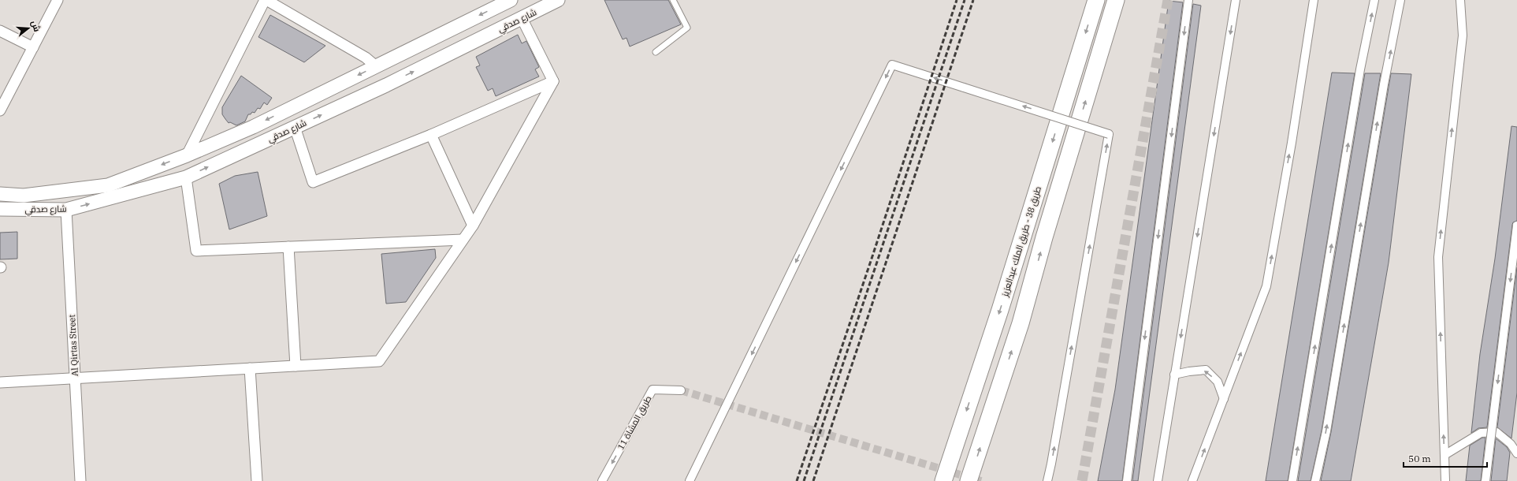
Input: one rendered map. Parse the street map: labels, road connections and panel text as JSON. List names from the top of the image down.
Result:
{
  "streets": {
    "main road": ["طريق 38 - طريق الملك عبدالعزيز"],
    "street": ["شارع صدقي", "Al Qirtas Street", "طريق المشاة 11"]
  },
  "crossings": [
    ["شارع صدقي", "Al Qirtas Street"]
  ],
  "one_way": ["طريق المشاة 11"],
  "scale_bar": "50 m",
  "north": "right"
}
